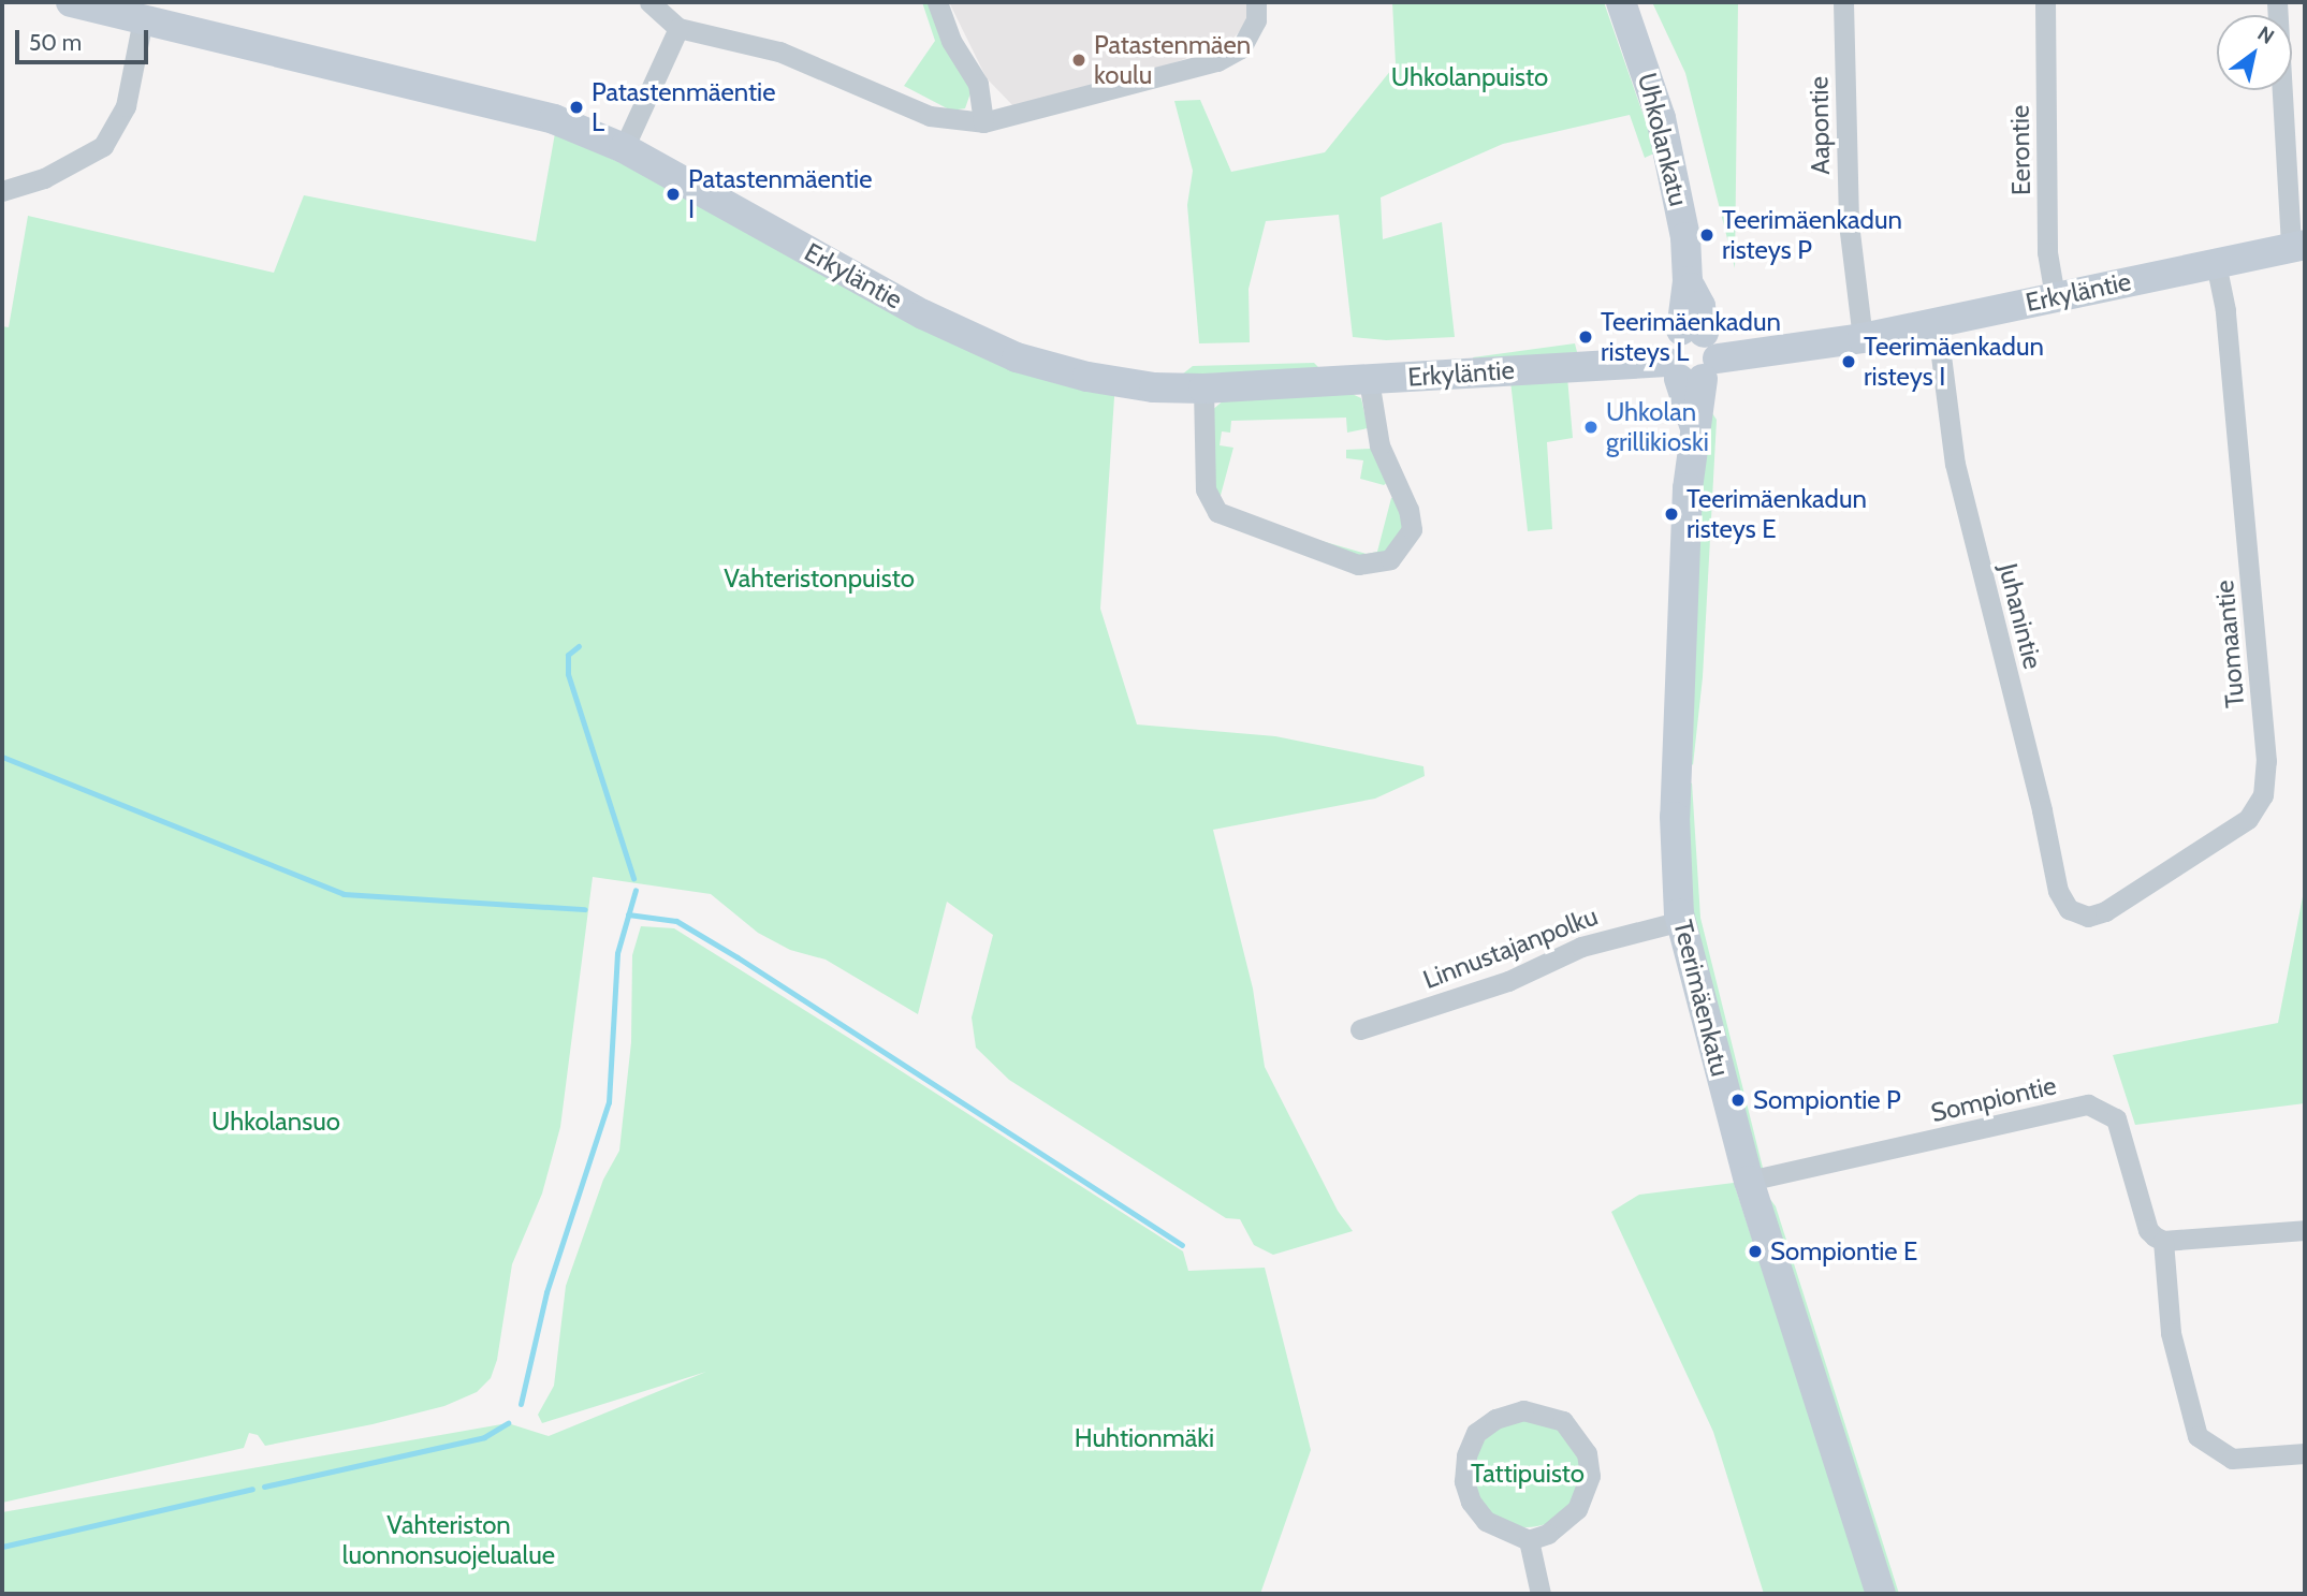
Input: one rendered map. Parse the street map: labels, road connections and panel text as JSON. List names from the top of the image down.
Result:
{
  "streets": {
    "street": [
      "Aapontie",
      "Uhkolankatu",
      "Eerontie",
      "Erkyläntie",
      "Juhanintie",
      "Tuomaantie",
      "Linnustajanpolku",
      "Teerimäenkatu",
      "Sompiontie"
    ]
  },
  "crossings": [
    ["Aapontie", "Erkyläntie"],
    ["Uhkolankatu", "Erkyläntie"],
    ["Uhkolankatu", "Teerimäenkatu"],
    ["Eerontie", "Erkyläntie"],
    ["Erkyläntie", "Juhanintie"],
    ["Erkyläntie", "Tuomaantie"],
    ["Erkyläntie", "Teerimäenkatu"],
    ["Juhanintie", "Tuomaantie"],
    ["Linnustajanpolku", "Teerimäenkatu"],
    ["Teerimäenkatu", "Sompiontie"]
  ],
  "parks": [
    "Uhkolanpuisto",
    "Vahteristonpuisto",
    "Uhkolansuo",
    "Huhtionmäki",
    "Tattipuisto",
    "Vahteriston luonnonsuojelualue"
  ],
  "places": [
    "Patastenmäen koulu",
    "Patastenmäentie L",
    "Patastenmäentie I",
    "Teerimäenkadun risteys P",
    "Teerimäenkadun risteys L",
    "Teerimäenkadun risteys I",
    "Uhkolan grillikioski",
    "Teerimäenkadun risteys E",
    "Sompiontie P",
    "Sompiontie E"
  ],
  "scale_bar": "50 m",
  "north": "top right"
}
